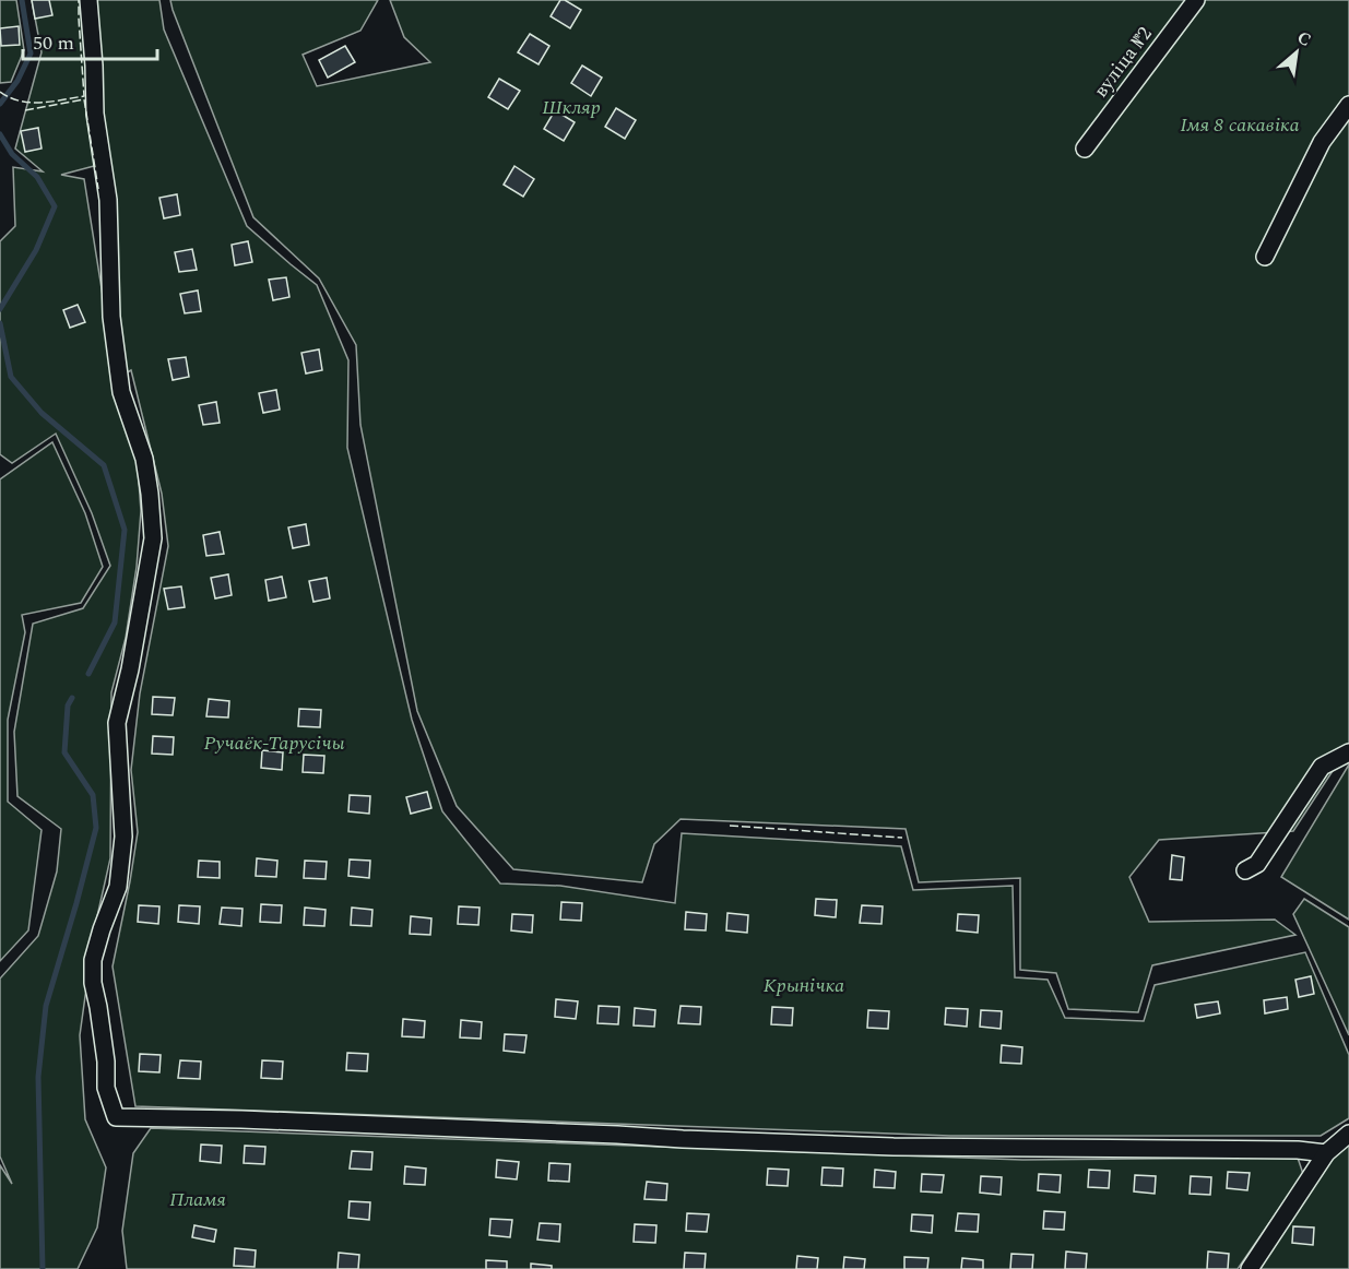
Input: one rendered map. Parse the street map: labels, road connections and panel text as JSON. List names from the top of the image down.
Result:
{
  "streets": {
    "street": ["вуліца №2"]
  },
  "parks": [
    "Шкляр",
    "Імя 8 сакавіка",
    "Ручаёк-Тарусічы",
    "Крынічка",
    "Пламя"
  ],
  "scale_bar": "50 m",
  "north": "top right"
}
